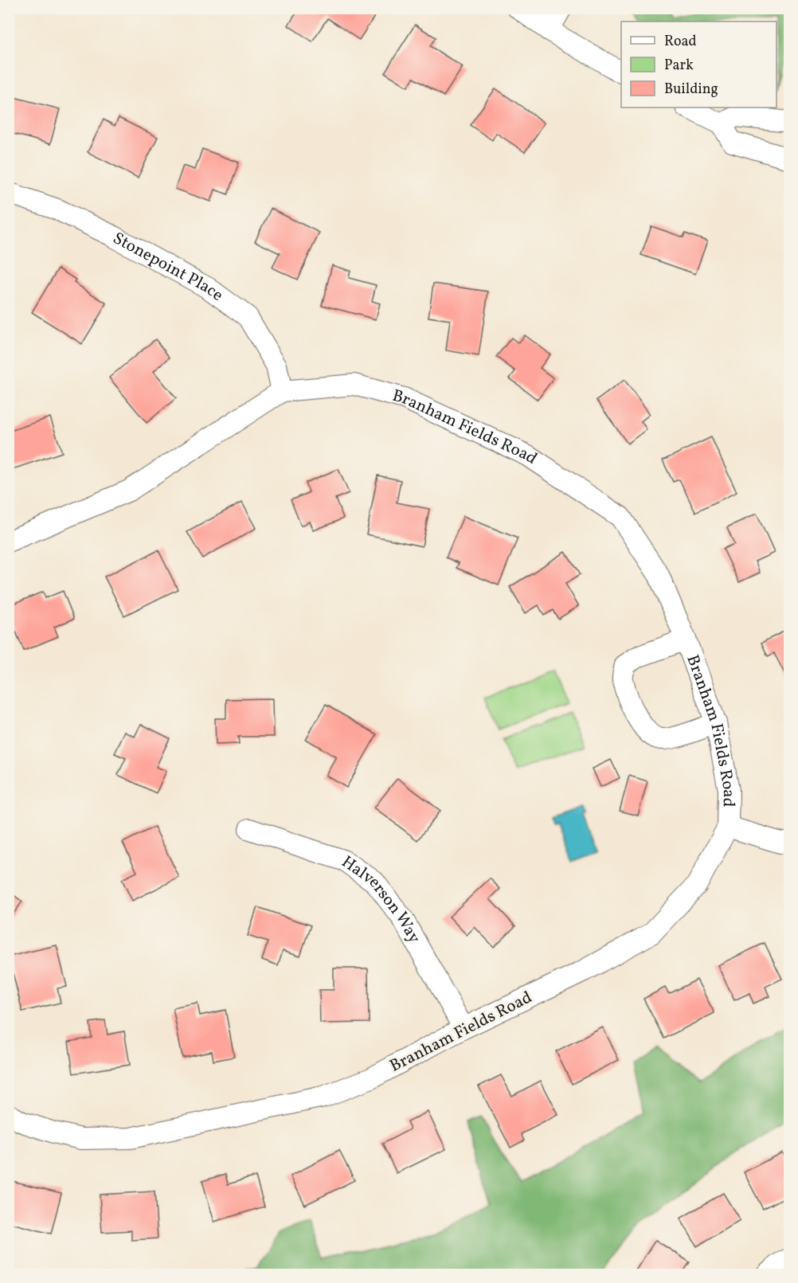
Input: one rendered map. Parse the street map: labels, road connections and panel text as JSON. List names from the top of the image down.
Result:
{
  "streets": {
    "street": ["Stonepoint Place", "Branham Fields Road", "Halverson Way"]
  },
  "crossings": [
    ["Stonepoint Place", "Branham Fields Road"],
    ["Branham Fields Road", "Halverson Way"]
  ],
  "legend": ["Road", "Park", "Building"]
}
